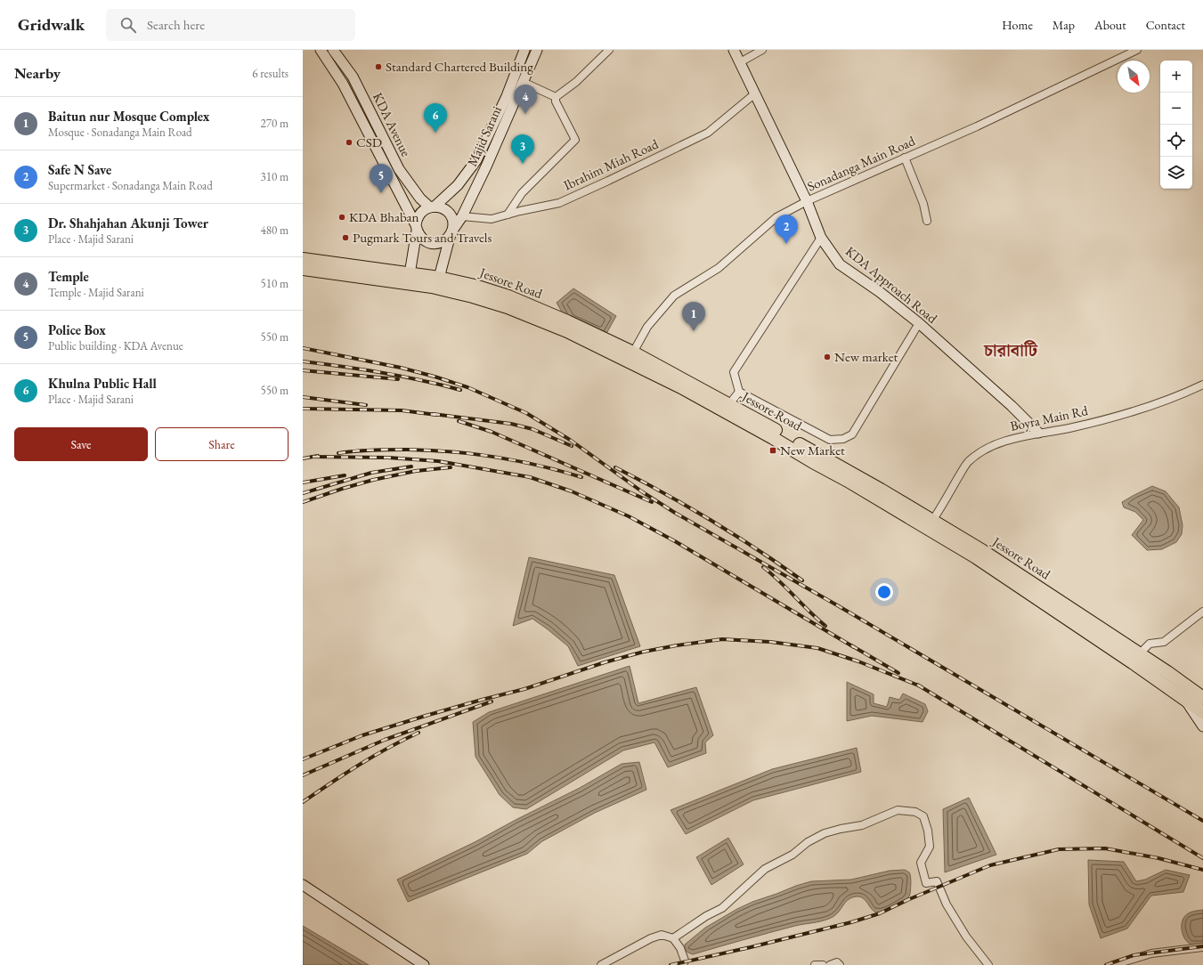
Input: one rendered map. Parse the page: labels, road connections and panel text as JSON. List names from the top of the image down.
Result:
{
  "streets": {
    "highway": ["Jessore Road"],
    "main road": ["KDA Avenue", "Majid Sarani", "KDA Approach Road"],
    "street": ["Sonadanga Main Road", "Ibrahim Miah Road", "Boyra Main Rd"]
  },
  "crossings": [
    ["KDA Avenue", "Majid Sarani"],
    ["Majid Sarani", "Ibrahim Miah Road"],
    ["Majid Sarani", "Jessore Road"],
    ["Sonadanga Main Road", "Jessore Road"],
    ["Sonadanga Main Road", "KDA Approach Road"],
    ["Ibrahim Miah Road", "KDA Approach Road"],
    ["Jessore Road", "Boyra Main Rd"],
    ["KDA Approach Road", "Boyra Main Rd"]
  ],
  "districts": ["চারাবাটি"],
  "places": {
    "other": [
      "Standard Chartered Building",
      "CSD",
      "KDA Bhaban",
      "Pugmark Tours and Travels",
      "New market"
    ],
    "transit": ["New Market"]
  },
  "north": "bottom right",
  "page": {
    "header": "Gridwalk",
    "search": "Search here",
    "nav": [
      "Home",
      "Map",
      "About",
      "Contact"
    ],
    "heading": ["Nearby", "6 results"],
    "map_buttons": ["+", "−"],
    "pins": [
      "4",
      "6",
      "3",
      "5",
      "2",
      "1"
    ],
    "list": [
      {
        "mark": "1",
        "name": "Baitun nur Mosque Complex",
        "note": "Mosque · Sonadanga Main Road",
        "value": "270 m"
      },
      {
        "mark": "2",
        "name": "Safe N Save",
        "note": "Supermarket · Sonadanga Main Road",
        "value": "310 m"
      },
      {
        "mark": "3",
        "name": "Dr. Shahjahan Akunji Tower",
        "note": "Place · Majid Sarani",
        "value": "480 m"
      },
      {
        "mark": "4",
        "name": "Temple",
        "note": "Temple · Majid Sarani",
        "value": "510 m"
      },
      {
        "mark": "5",
        "name": "Police Box",
        "note": "Public building · KDA Avenue",
        "value": "550 m"
      },
      {
        "mark": "6",
        "name": "Khulna Public Hall",
        "note": "Place · Majid Sarani",
        "value": "550 m"
      }
    ],
    "buttons": ["Save", "Share"]
  }
}
